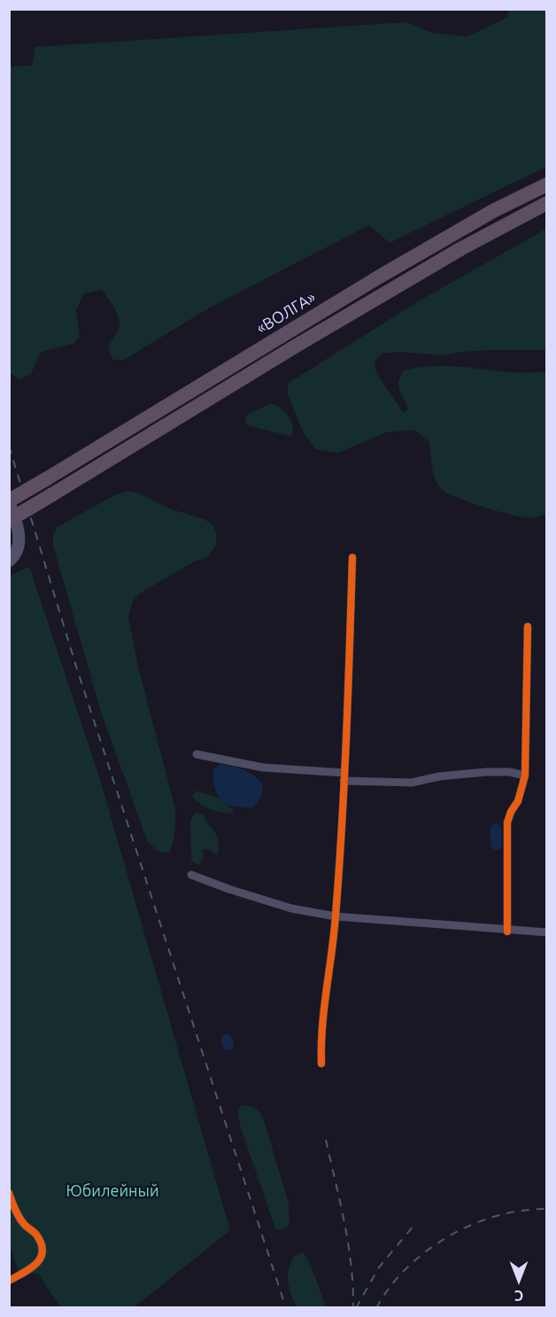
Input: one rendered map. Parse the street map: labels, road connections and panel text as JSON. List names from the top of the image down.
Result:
{
  "streets": {
    "highway": ["«ВОЛГА»"]
  },
  "parks": ["Юбилейный"],
  "north": "bottom"
}
